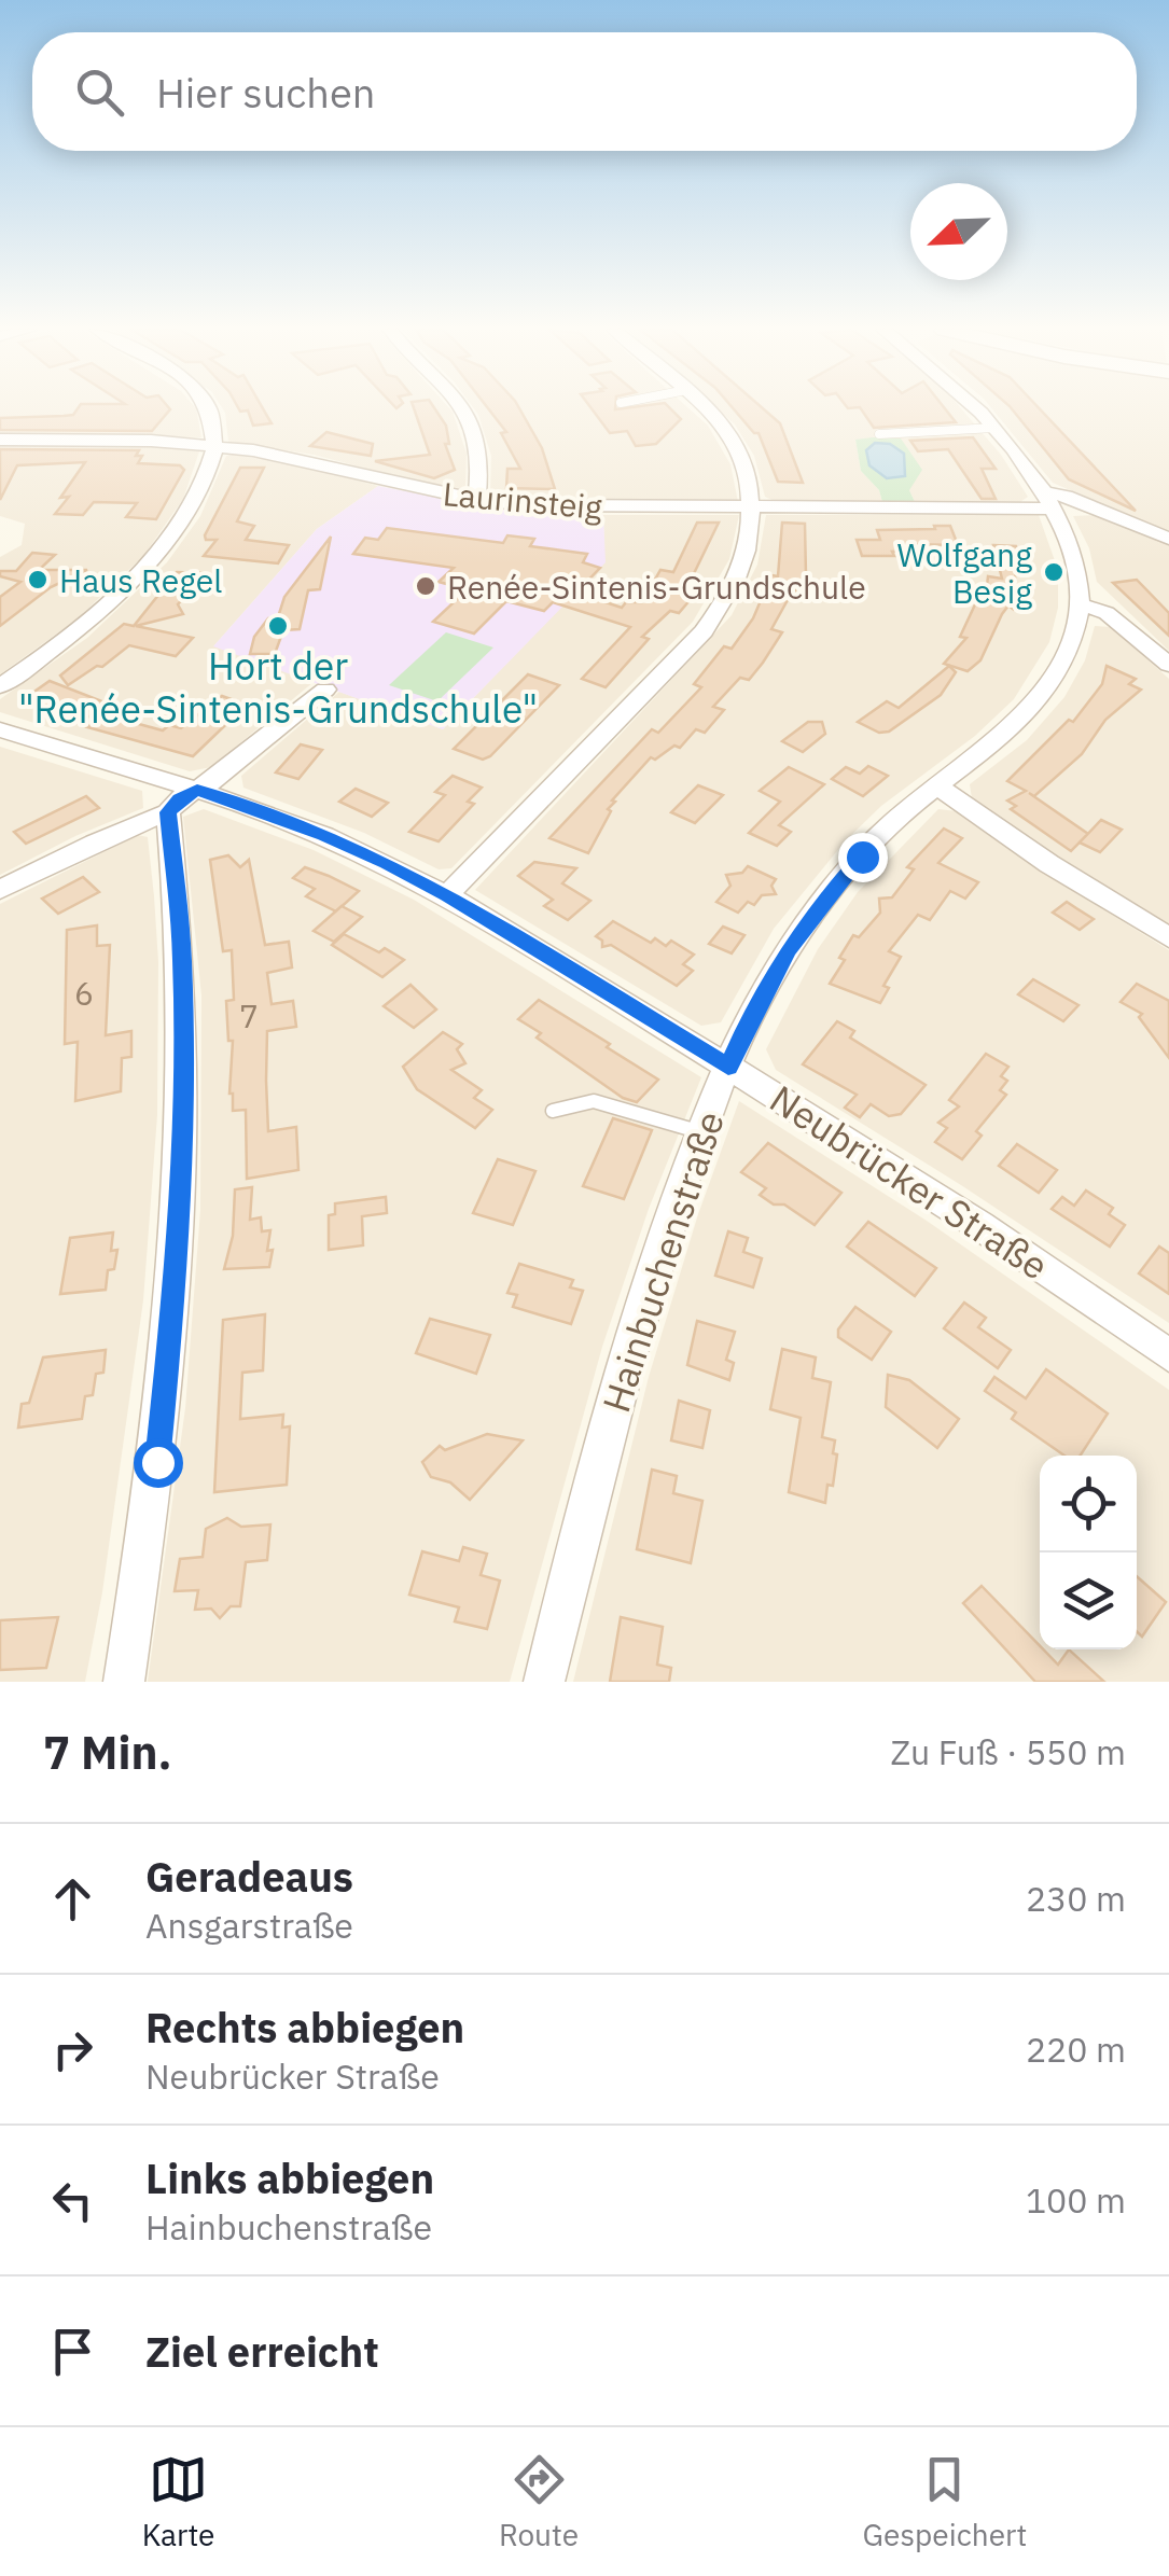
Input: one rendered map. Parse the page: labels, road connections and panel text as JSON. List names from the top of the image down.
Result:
{
  "streets": {
    "street": ["Laurinsteig", "Neubrücker Straße", "Hainbuchenstraße"]
  },
  "crossings": [
    ["Laurinsteig", "Hainbuchenstraße"],
    ["Neubrücker Straße", "Hainbuchenstraße"]
  ],
  "places": [
    "Wolfgang Besig",
    "Haus Regel",
    "Renée-Sintenis-Grundschule",
    "Hort der \"Renée-Sintenis-Grundschule\""
  ],
  "house_numbers": ["6", "7"],
  "north": "bottom left",
  "page": {
    "search": "Hier suchen",
    "heading": ["7 Min.", "Zu Fuß · 550 m"],
    "list": [
      ["Geradeaus", "Ansgarstraße", "230 m"],
      ["Rechts abbiegen", "Neubrücker Straße", "220 m"],
      ["Links abbiegen", "Hainbuchenstraße", "100 m"],
      "Ziel erreicht"
    ],
    "nav": ["Karte", "Route", "Gespeichert"]
  }
}
